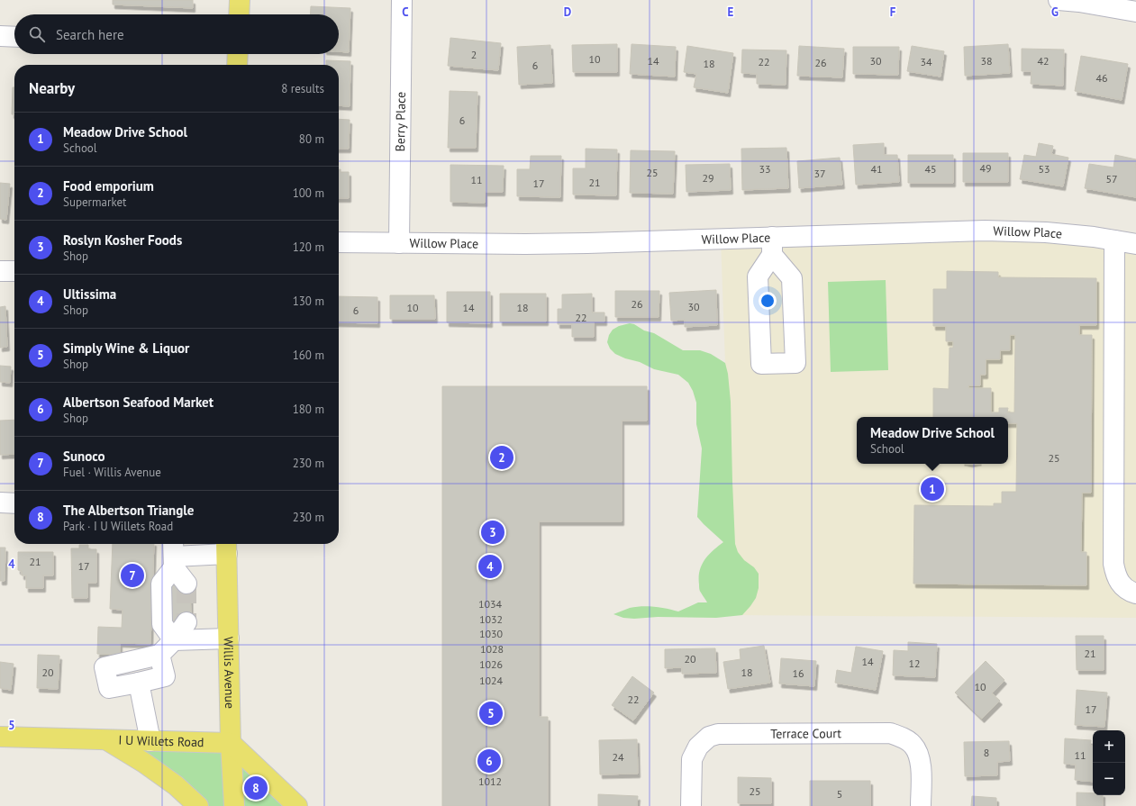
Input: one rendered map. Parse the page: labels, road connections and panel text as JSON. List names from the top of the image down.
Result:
{
  "streets": {
    "main road": ["Willis Avenue", "I U Willets Road"],
    "street": ["Berry Place", "Willow Place", "Terrace Court"]
  },
  "crossings": [
    ["Berry Place", "Willow Place"],
    ["Willis Avenue", "I U Willets Road"]
  ],
  "house_numbers": [
    "2",
    "10",
    "14",
    "30",
    "38",
    "42",
    "22",
    "34",
    "26",
    "18",
    "6",
    "46",
    "6",
    "49",
    "33",
    "41",
    "45",
    "53",
    "25",
    "37",
    "29",
    "57",
    "11",
    "21",
    "17",
    "26",
    "30",
    "10",
    "14",
    "18",
    "6",
    "22",
    "25",
    "21",
    "17",
    "1034",
    "1032",
    "1030",
    "1028",
    "21",
    "20",
    "14",
    "12",
    "1026",
    "20",
    "18",
    "16",
    "1024",
    "10",
    "22",
    "17",
    "8",
    "11",
    "24",
    "1012",
    "25",
    "5"
  ],
  "page": {
    "search": "Search here",
    "heading": ["Nearby", "8 results"],
    "list": [
      {
        "mark": "1",
        "name": "Meadow Drive School",
        "note": "School",
        "value": "80 m"
      },
      {
        "mark": "2",
        "name": "Food emporium",
        "note": "Supermarket",
        "value": "100 m"
      },
      {
        "mark": "3",
        "name": "Roslyn Kosher Foods",
        "note": "Shop",
        "value": "120 m"
      },
      {
        "mark": "4",
        "name": "Ultissima",
        "note": "Shop",
        "value": "130 m"
      },
      {
        "mark": "5",
        "name": "Simply Wine & Liquor",
        "note": "Shop",
        "value": "160 m"
      },
      {
        "mark": "6",
        "name": "Albertson Seafood Market",
        "note": "Shop",
        "value": "180 m"
      },
      {
        "mark": "7",
        "name": "Sunoco",
        "note": "Fuel · Willis Avenue",
        "value": "230 m"
      },
      {
        "mark": "8",
        "name": "The Albertson Triangle",
        "note": "Park · I U Willets Road",
        "value": "230 m"
      }
    ],
    "popup": ["Meadow Drive School", "School"],
    "pins": [
      "2",
      "1",
      "3",
      "4",
      "7",
      "5",
      "6",
      "8"
    ],
    "map_buttons": ["+", "−"]
  },
  "grid": {
    "columns": [
      "C",
      "D",
      "E",
      "F",
      "G"
    ],
    "rows": ["4", "5"]
  }
}
